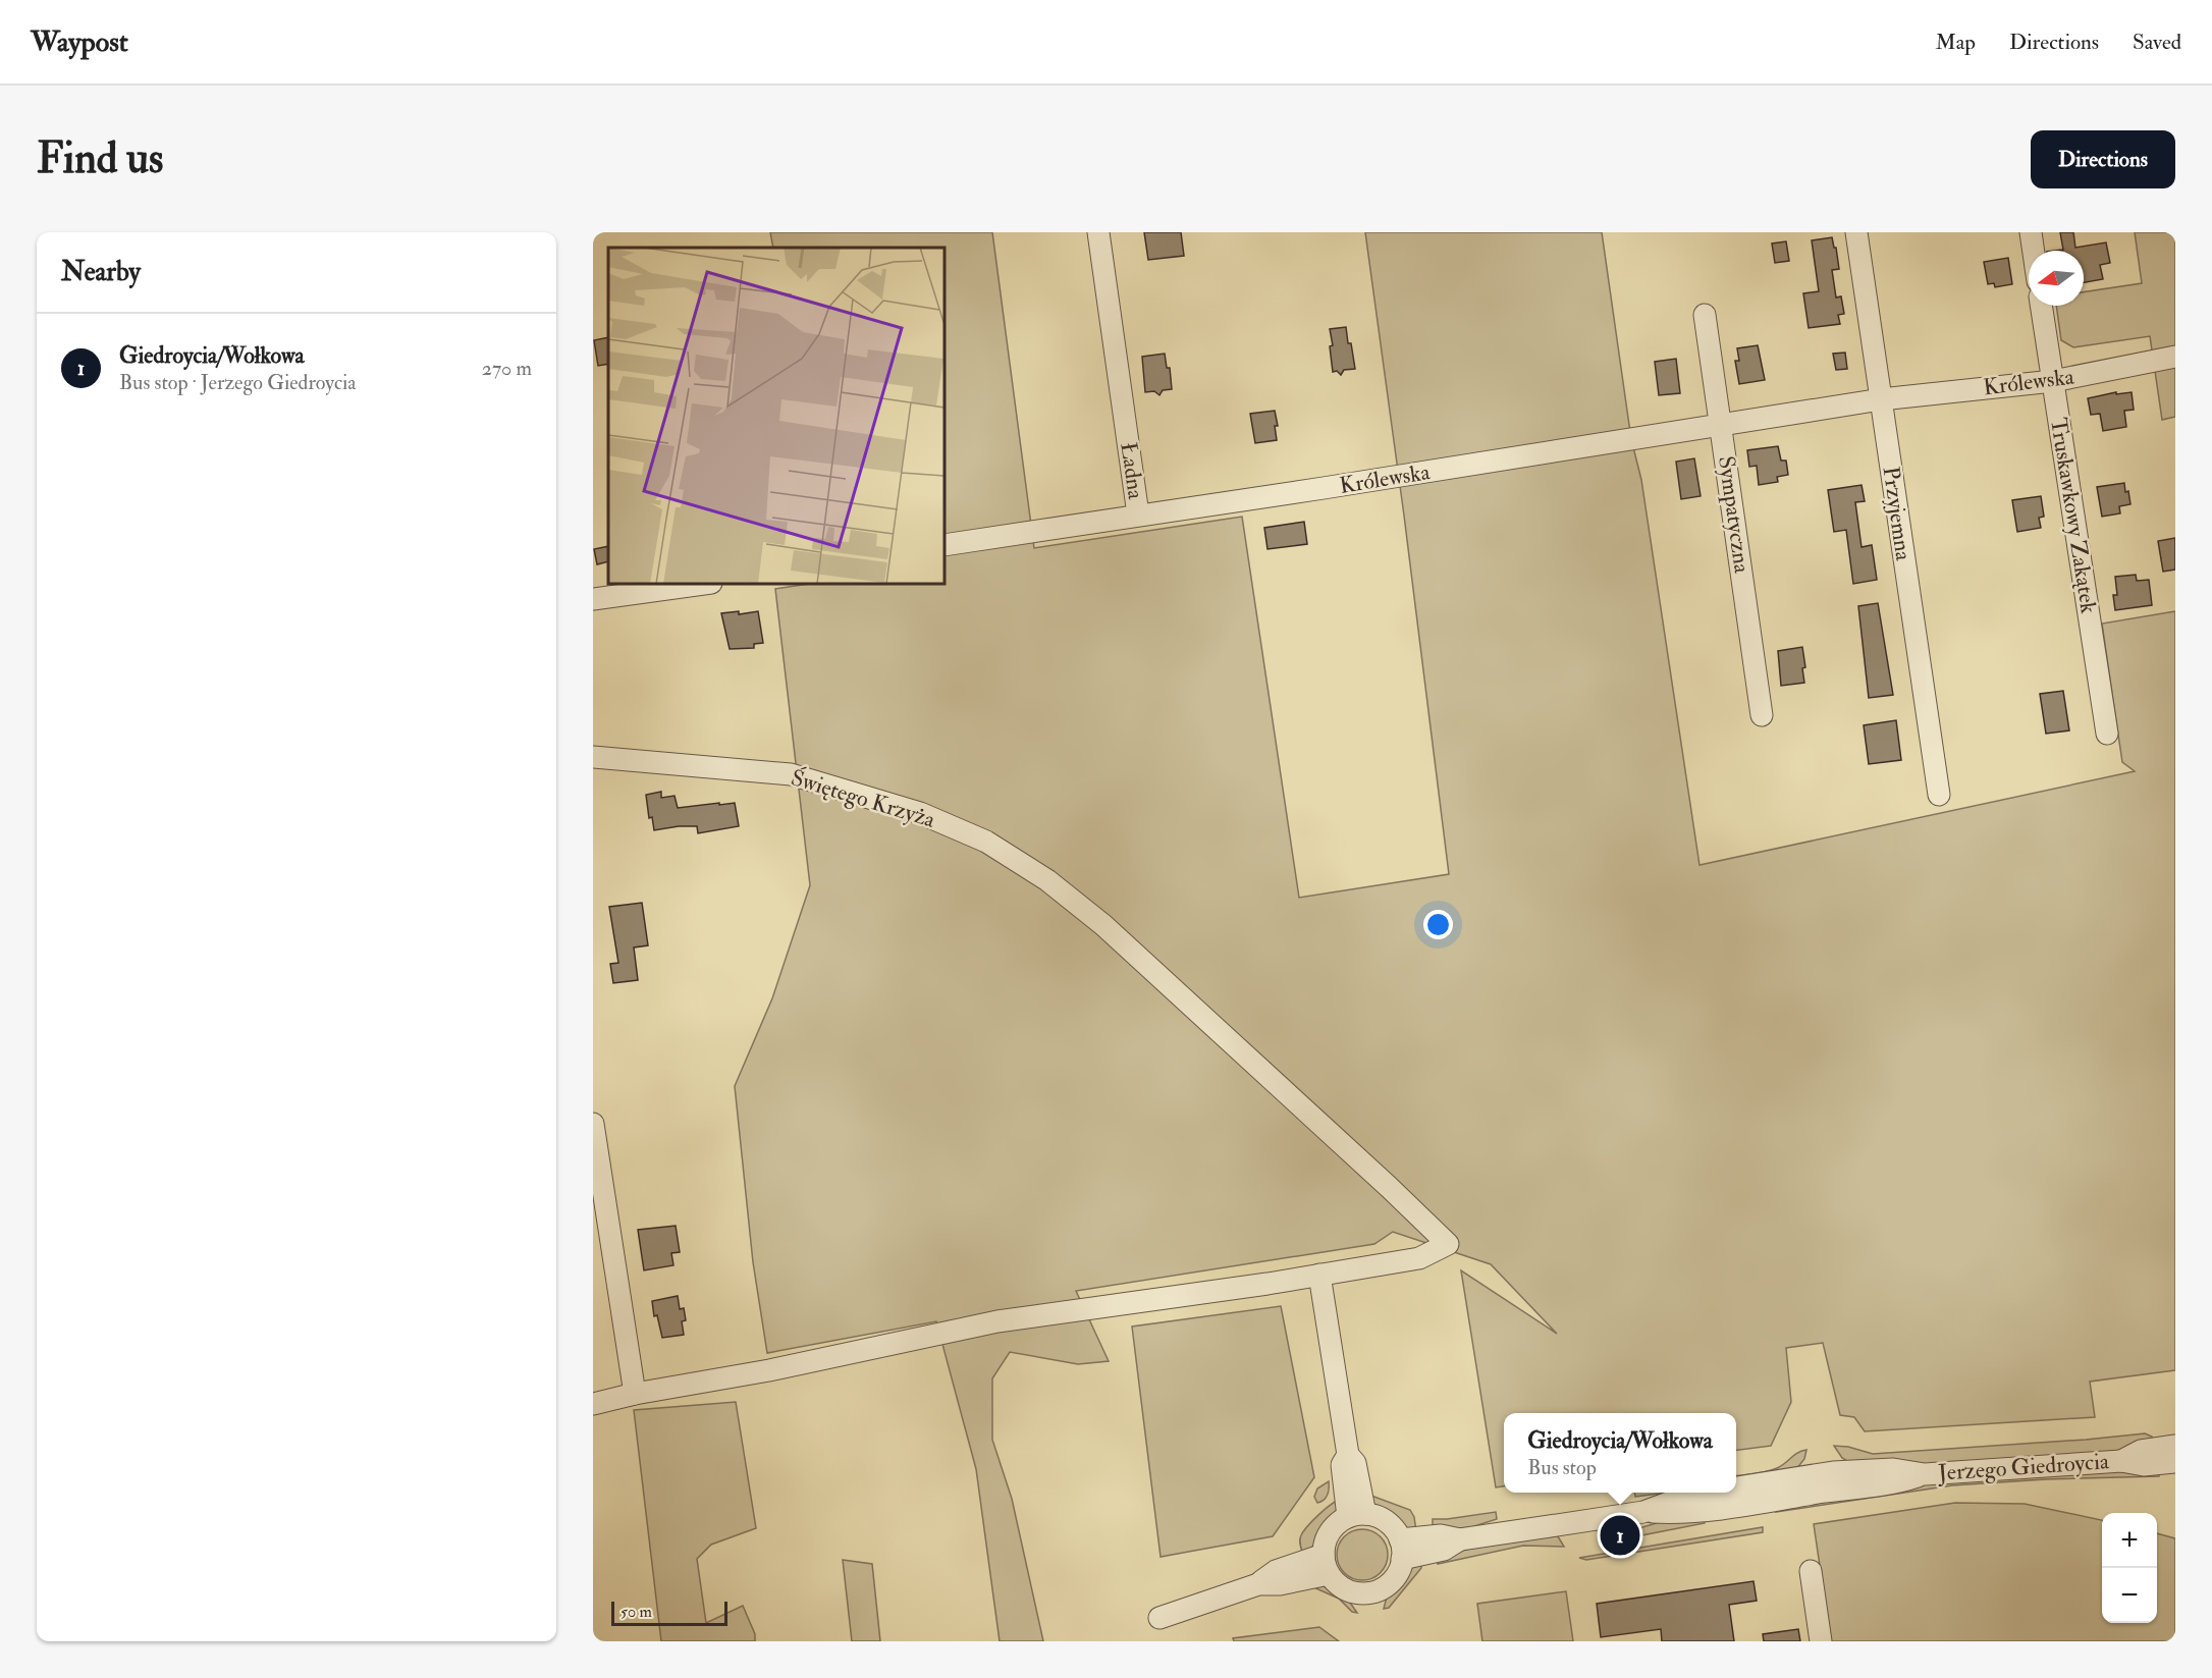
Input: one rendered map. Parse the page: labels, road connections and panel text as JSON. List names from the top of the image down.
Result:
{
  "streets": {
    "street": [
      "Królewska",
      "Ładna",
      "Przyjemna",
      "Sympatyczna",
      "Truskawkowy Zakątek",
      "Świętego Krzyża",
      "Jerzego Giedroycia"
    ]
  },
  "crossings": [
    ["Królewska", "Ładna"],
    ["Królewska", "Przyjemna"],
    ["Królewska", "Sympatyczna"],
    ["Królewska", "Truskawkowy Zakątek"]
  ],
  "scale_bar": "50 m",
  "north": "left",
  "page": {
    "header": "Waypost",
    "nav": ["Map", "Directions", "Saved"],
    "buttons": "Directions",
    "title": "Find us",
    "heading": "Nearby",
    "list": [
      {
        "mark": "1",
        "name": "Giedroycia/Wołkowa",
        "note": "Bus stop · Jerzego Giedroycia",
        "value": "270 m"
      }
    ],
    "popup": ["Giedroycia/Wołkowa", "Bus stop"],
    "map_buttons": ["+", "−"],
    "pins": "1",
    "scale": "50 m"
  }
}
